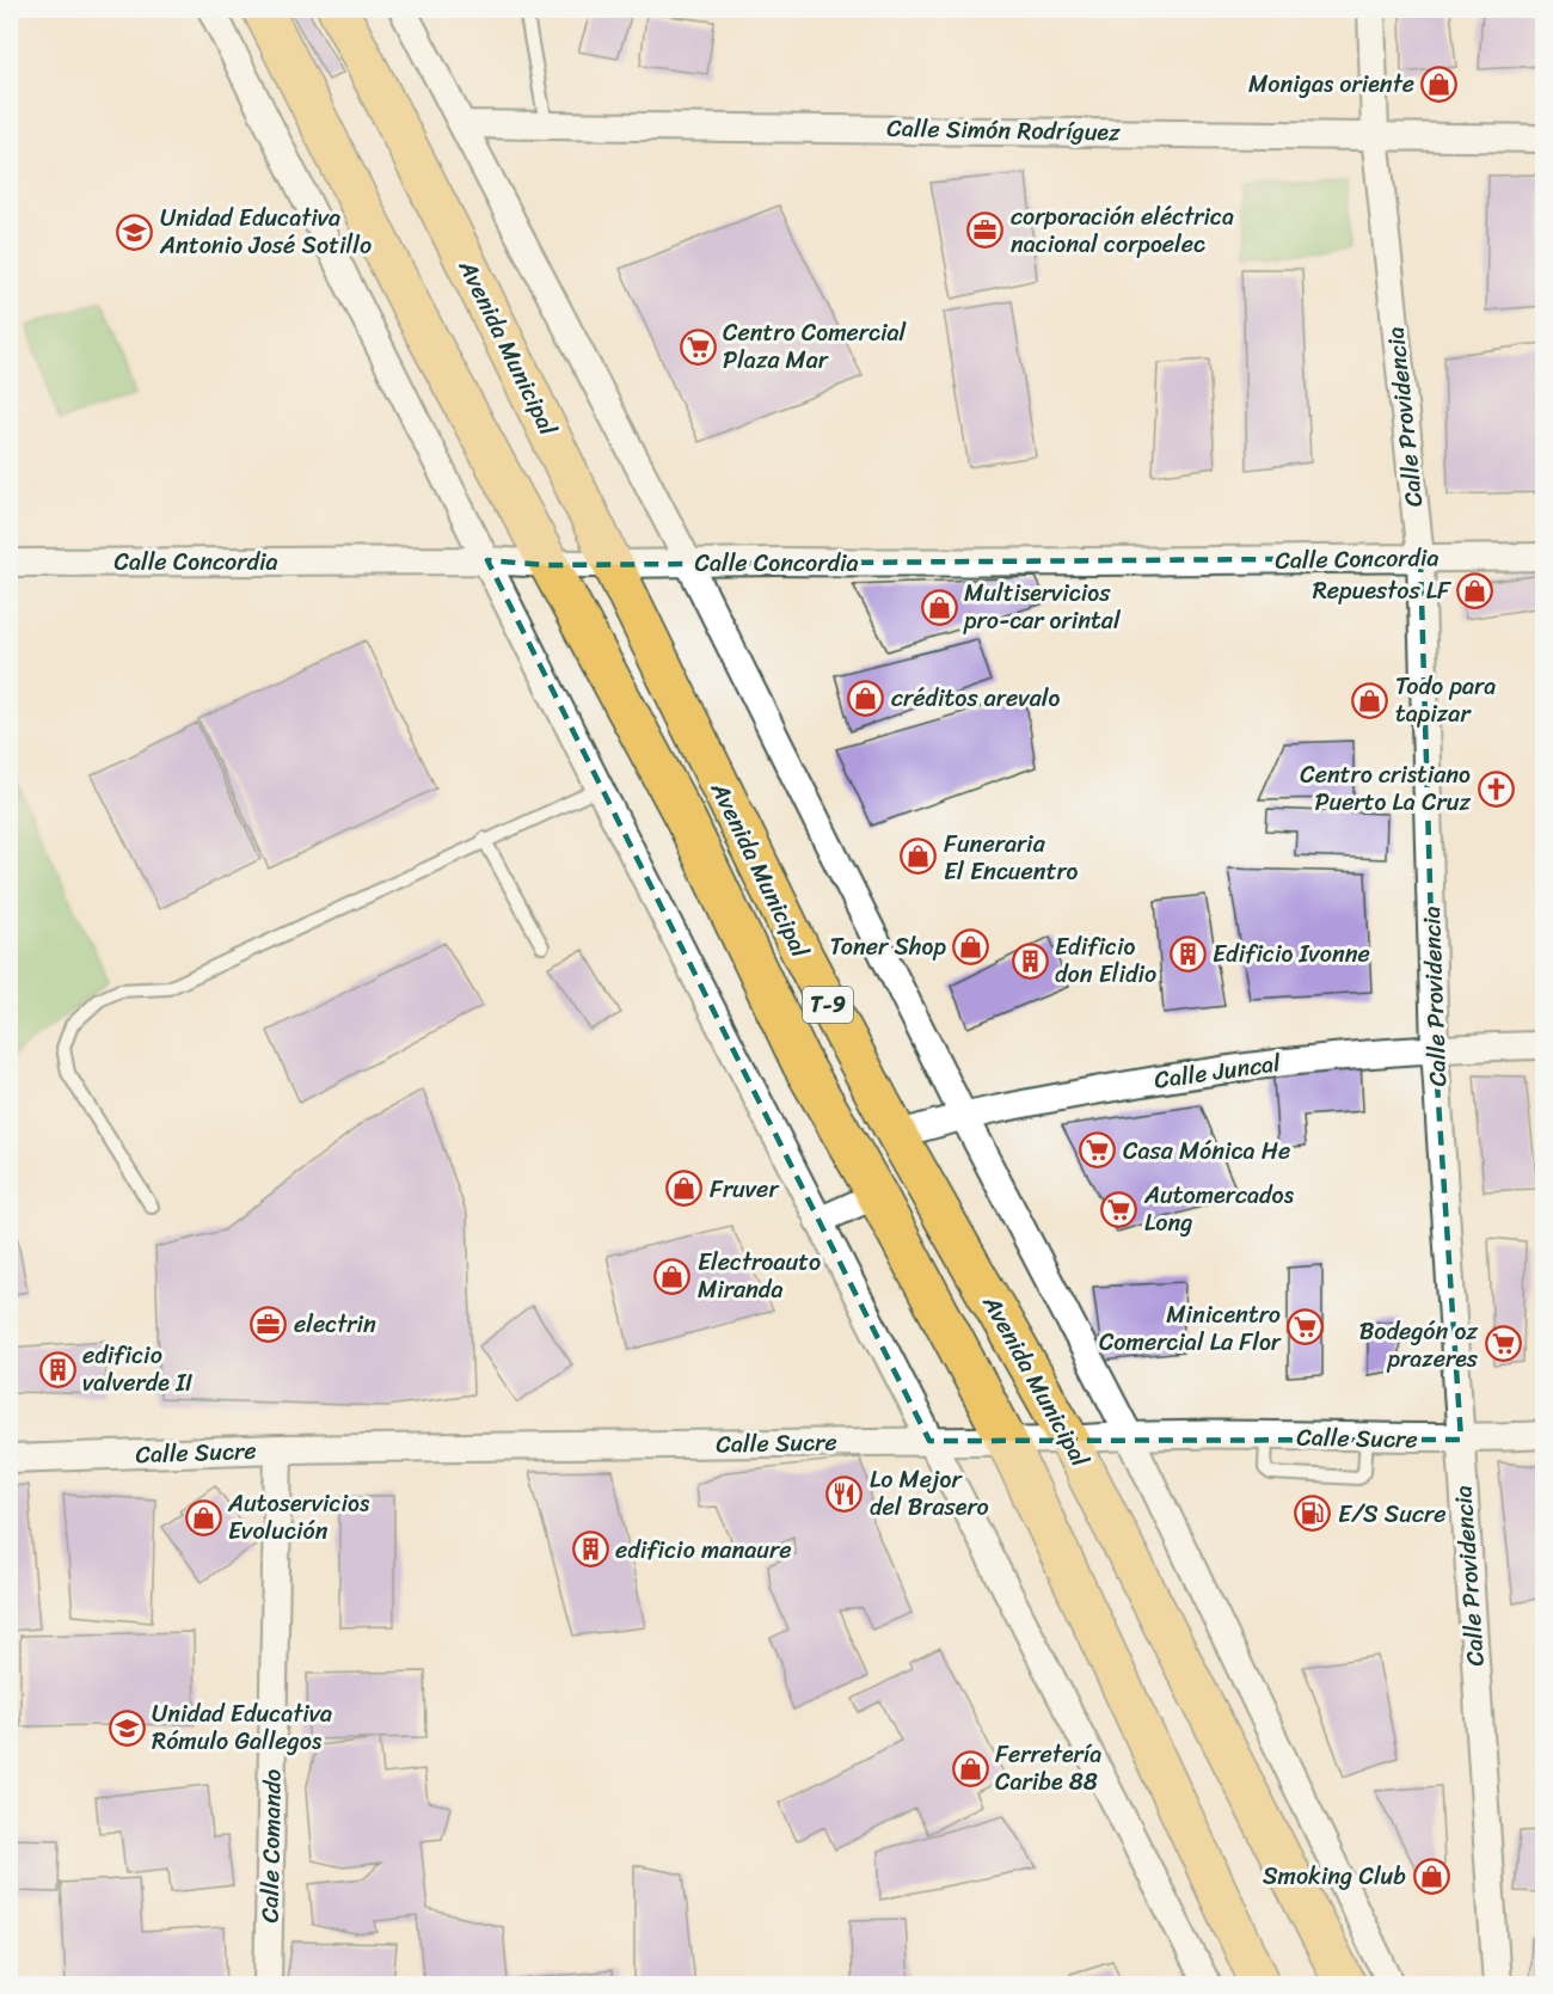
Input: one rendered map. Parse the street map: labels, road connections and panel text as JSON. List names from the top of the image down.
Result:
{
  "streets": {
    "highway": ["Avenida Municipal", "T-9"],
    "street": [
      "Calle Simón Rodríguez",
      "Calle Providencia",
      "Calle Concordia",
      "Calle Juncal",
      "Calle Sucre",
      "Calle Comando"
    ]
  },
  "crossings": [
    ["Calle Simón Rodríguez", "Calle Providencia"],
    ["Avenida Municipal", "Calle Concordia"],
    ["Avenida Municipal", "Calle Juncal"],
    ["Avenida Municipal", "Calle Sucre"],
    ["Calle Providencia", "Calle Concordia"],
    ["Calle Providencia", "Calle Juncal"],
    ["Calle Providencia", "Calle Sucre"],
    ["Calle Sucre", "Calle Comando"]
  ],
  "places": {
    "shop": [
      "Monigas oriente",
      "Repuestos LF",
      "Multiservicios pro-car orintal",
      "créditos arevalo",
      "Todo para tapizar",
      "Funeraria El Encuentro",
      "Toner Shop",
      "Fruver",
      "Electroauto Miranda",
      "Autoservicios Evolución",
      "Ferretería Caribe 88",
      "Smoking Club"
    ],
    "office": ["corporación eléctrica nacional corpoelec", "electrin"],
    "school or university": ["Unidad Educativa Antonio José Sotillo", "Unidad Educativa Rómulo Gallegos"],
    "supermarket": [
      "Centro Comercial Plaza Mar",
      "Casa Mónica He",
      "Automercados Long",
      "Minicentro Comercial La Flor",
      "Bodegón oz prazeres"
    ],
    "church": ["Centro cristiano Puerto La Cruz"],
    "building": [
      "Edificio Ivonne",
      "Edificio don Elidio",
      "edificio valverde II",
      "edificio manaure"
    ],
    "restaurant": ["Lo Mejor del Brasero"],
    "fuel station": ["E/S Sucre"]
  }
}
